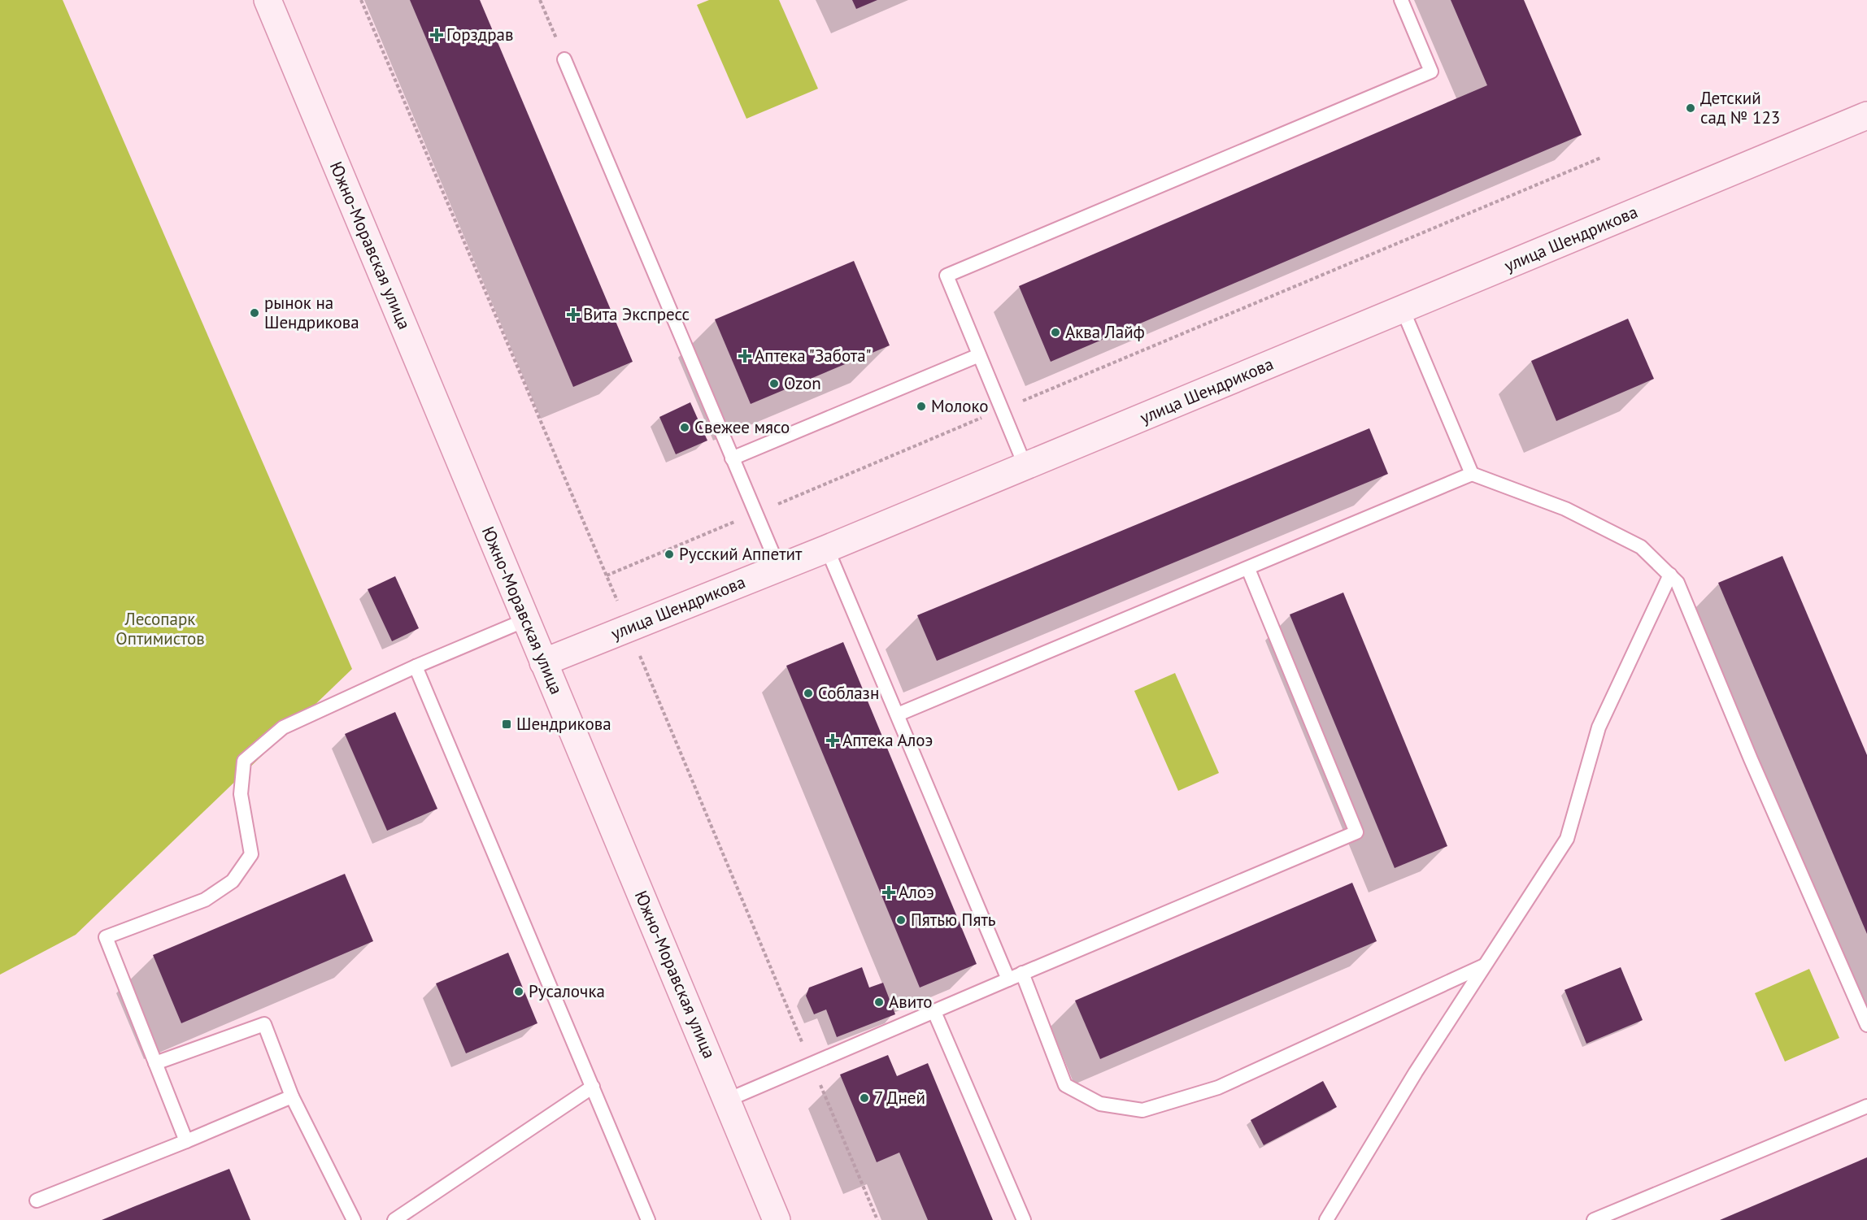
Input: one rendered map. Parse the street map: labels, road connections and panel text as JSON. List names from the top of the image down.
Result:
{
  "streets": {
    "street": ["улица Шендрикова", "Южно-Моравская улица"]
  },
  "crossings": [
    ["улица Шендрикова", "Южно-Моравская улица"]
  ],
  "parks": ["Лесопарк Оптимистов"],
  "places": {
    "health": [
      "Горздрав",
      "Вита Экспресс",
      "Аптека \"Забота\"",
      "Аптека Алоэ",
      "Алоэ"
    ],
    "other": [
      "Детский сад № 123",
      "рынок на Шендрикова",
      "Аква Лайф",
      "Ozon",
      "Молоко",
      "Свежее мясо",
      "Русский Аппетит",
      "Соблазн",
      "Пятью Пять",
      "Русалочка",
      "Авито",
      "7 Дней"
    ],
    "transit": ["Шендрикова"]
  }
}
